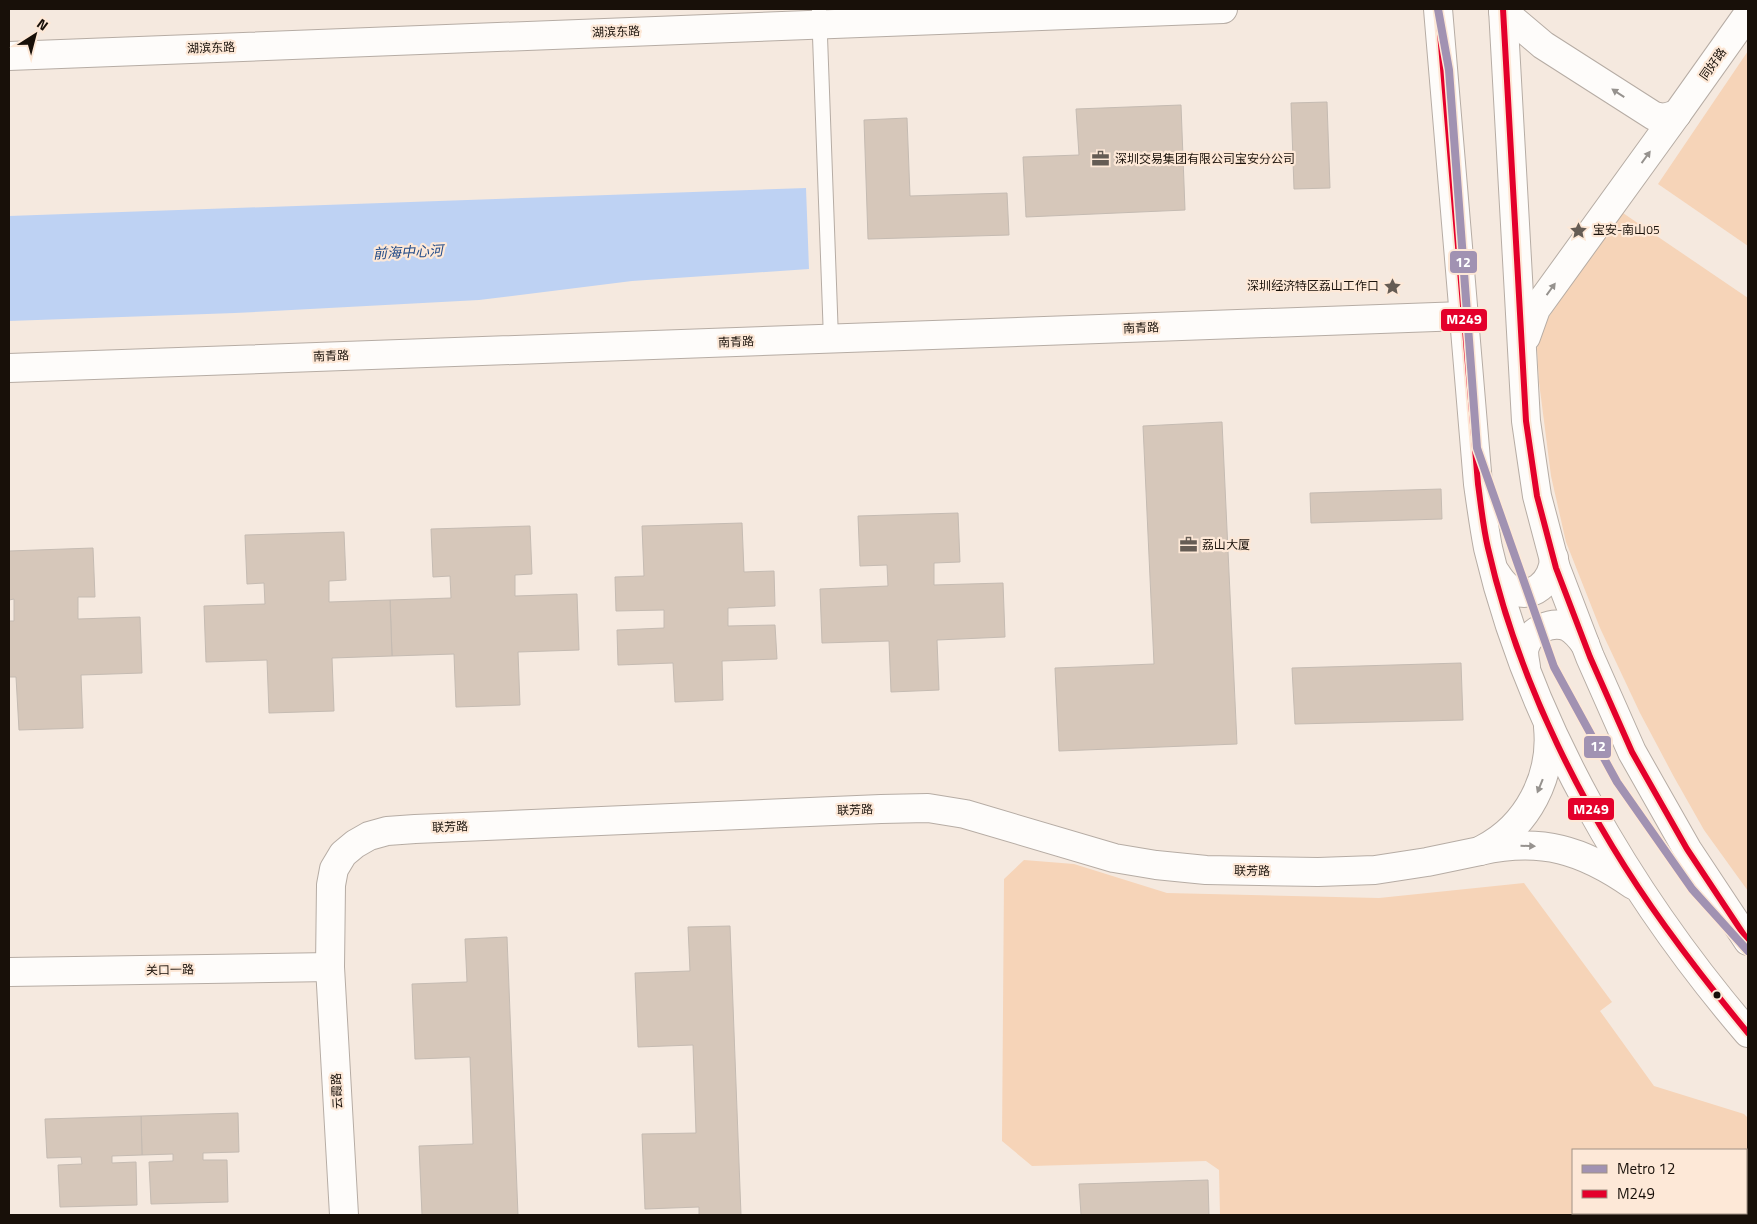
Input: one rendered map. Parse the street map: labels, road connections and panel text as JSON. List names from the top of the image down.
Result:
{
  "streets": {
    "main road": [
      "湖滨东路",
      "同好路",
      "南青路",
      "联芳路",
      "关口一路",
      "云霞路"
    ]
  },
  "crossings": [
    ["联芳路", "关口一路"],
    ["联芳路", "云霞路"],
    ["关口一路", "云霞路"]
  ],
  "one_way": ["同好路"],
  "water": ["前海中心河"],
  "places": {
    "office": ["深圳交易集团有限公司宝安分公司", "荔山大厦"],
    "place": ["宝安-南山05", "深圳经济特区荔山工作口"]
  },
  "lines": ["metro line 12", "transit line M249"],
  "legend": ["Metro 12", "M249"],
  "north": "top right"
}
